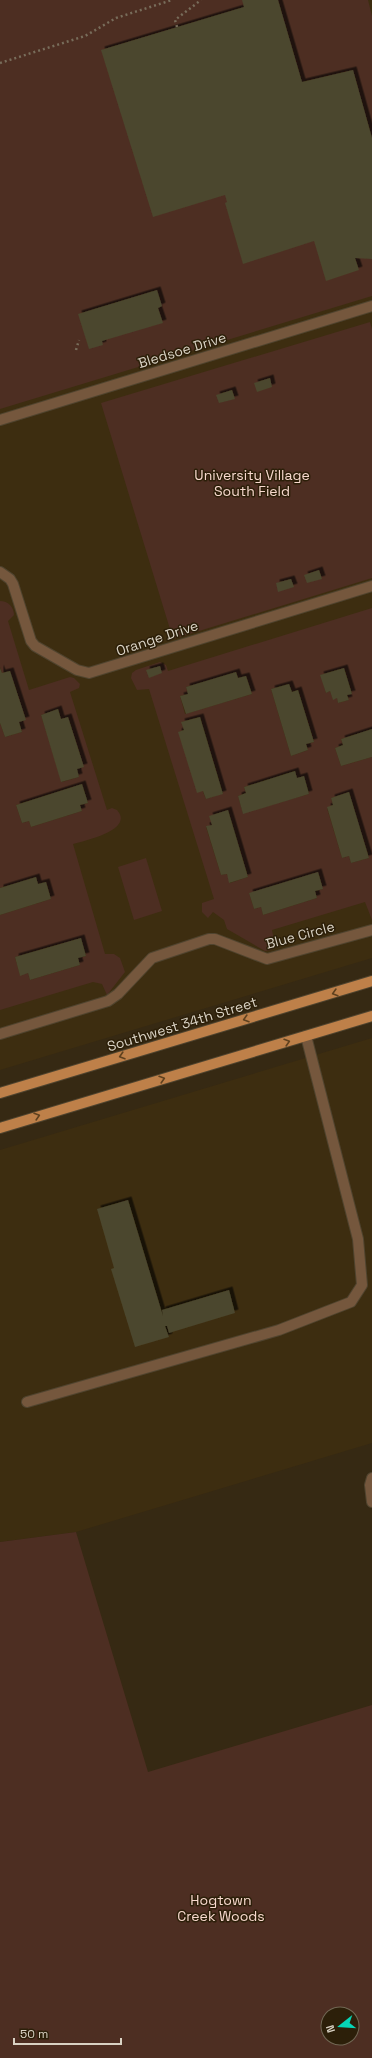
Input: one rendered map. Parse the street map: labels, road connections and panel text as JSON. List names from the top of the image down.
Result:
{
  "streets": {
    "main road": ["Southwest 34th Street"],
    "street": ["Bledsoe Drive", "Orange Drive", "Blue Circle"]
  },
  "parks": ["University Village South Field", "Hogtown Creek Woods"],
  "scale_bar": "50 m",
  "north": "left"
}
